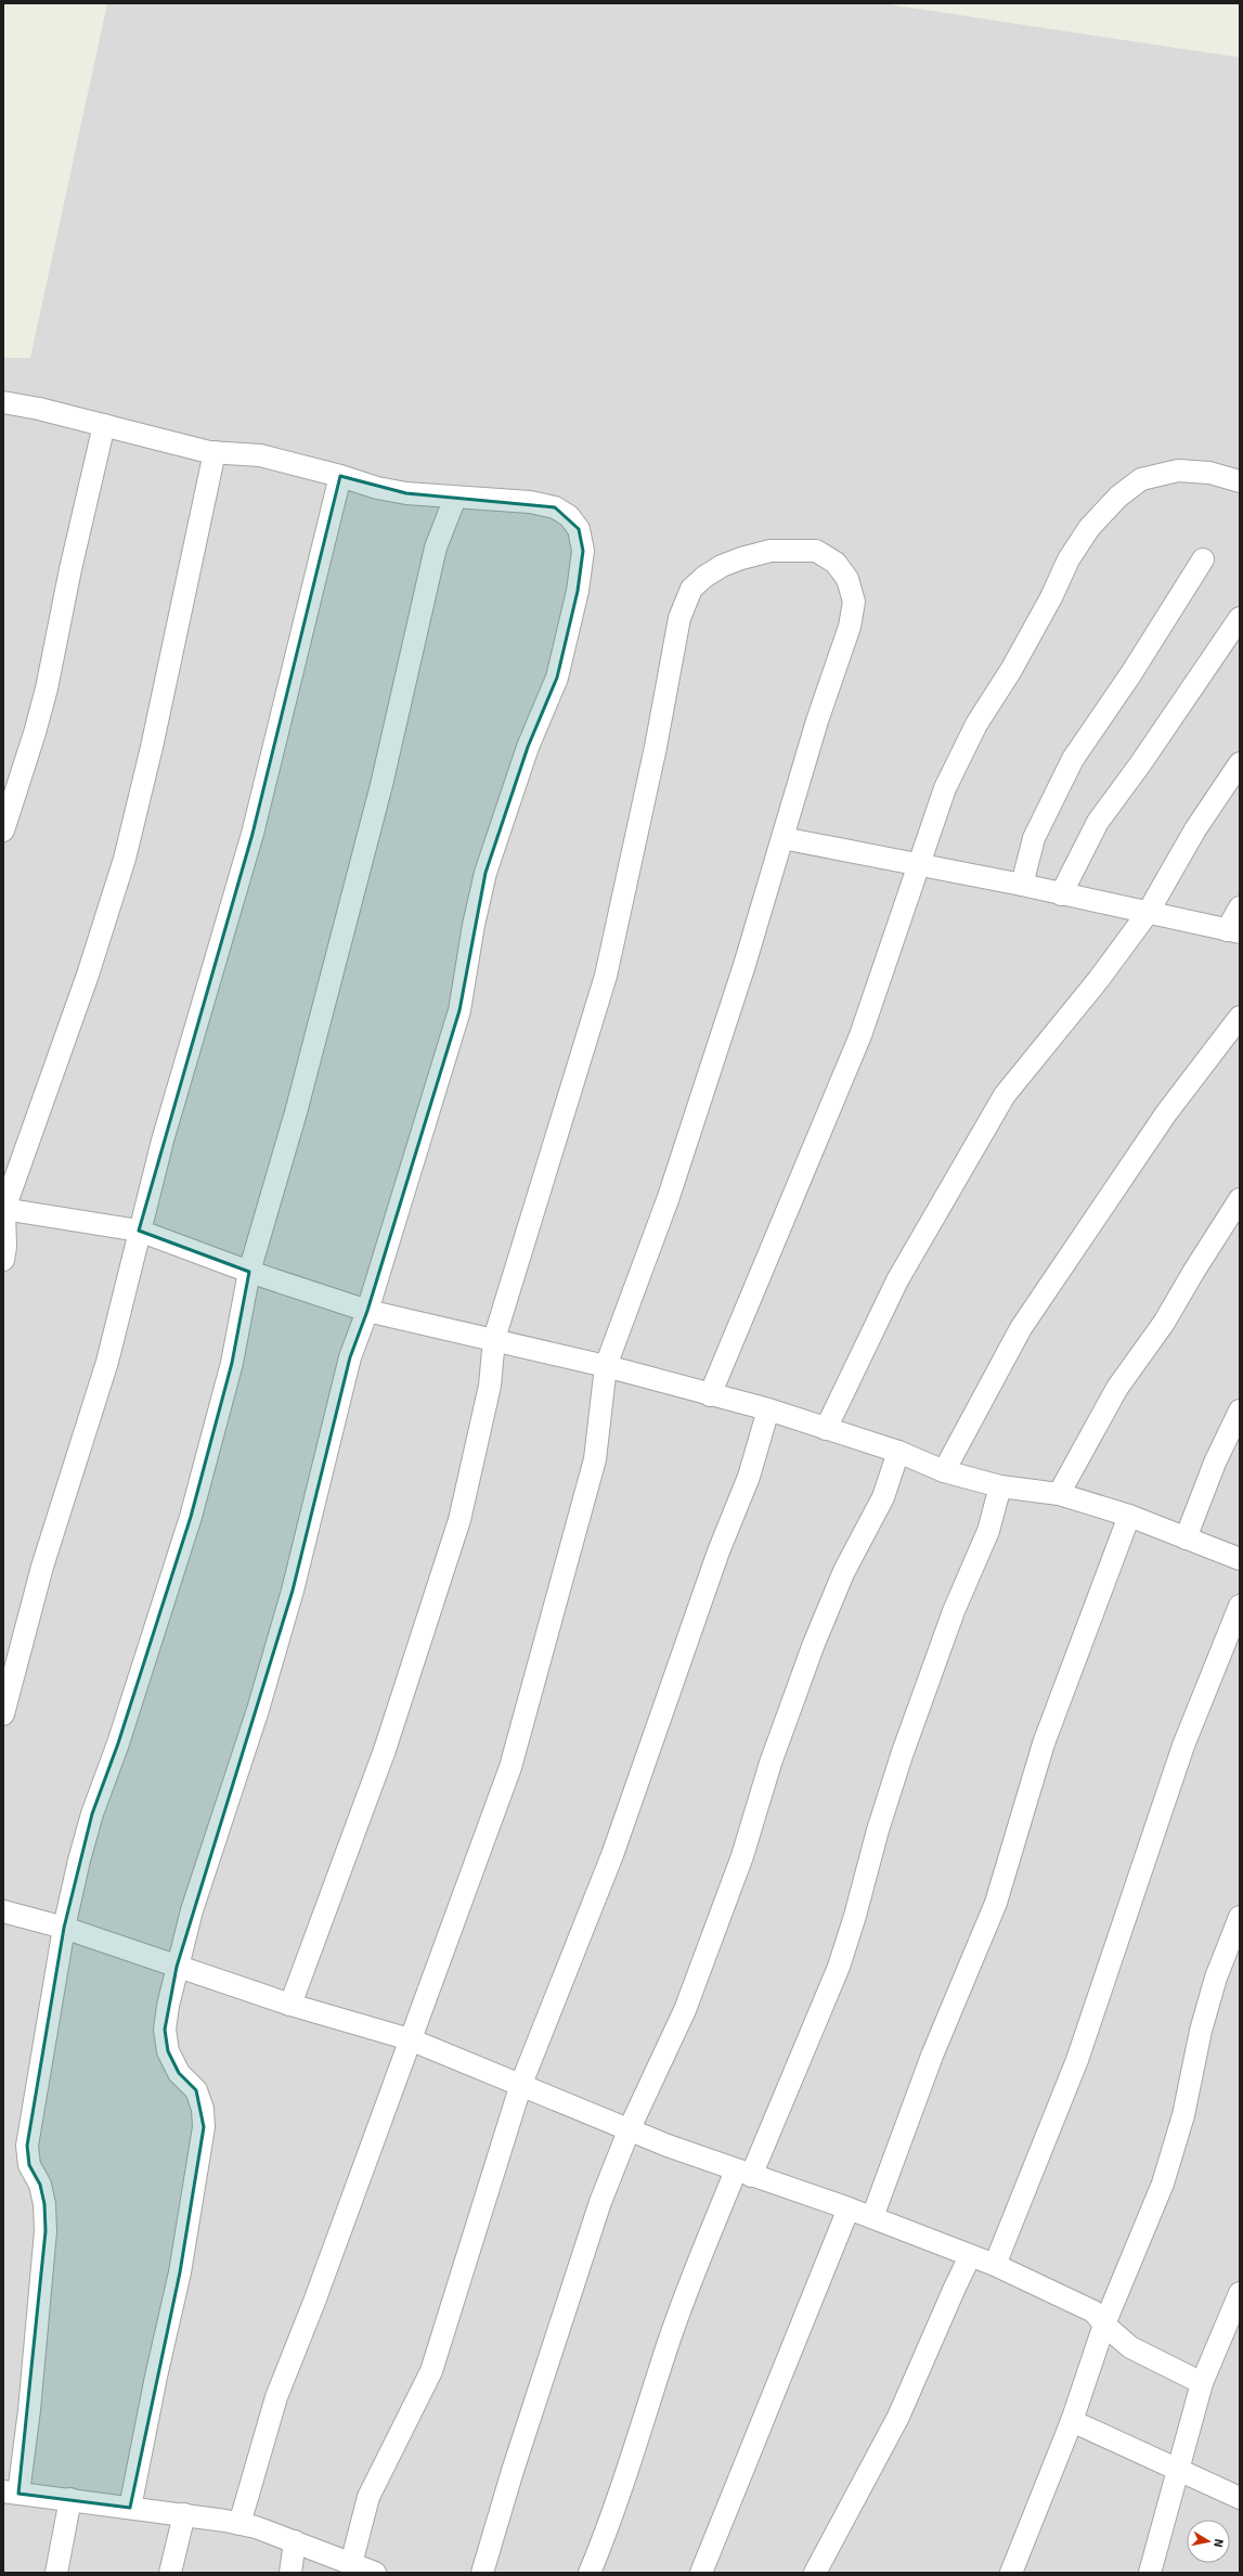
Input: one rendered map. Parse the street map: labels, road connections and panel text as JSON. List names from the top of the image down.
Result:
{
  "north": "right"
}
